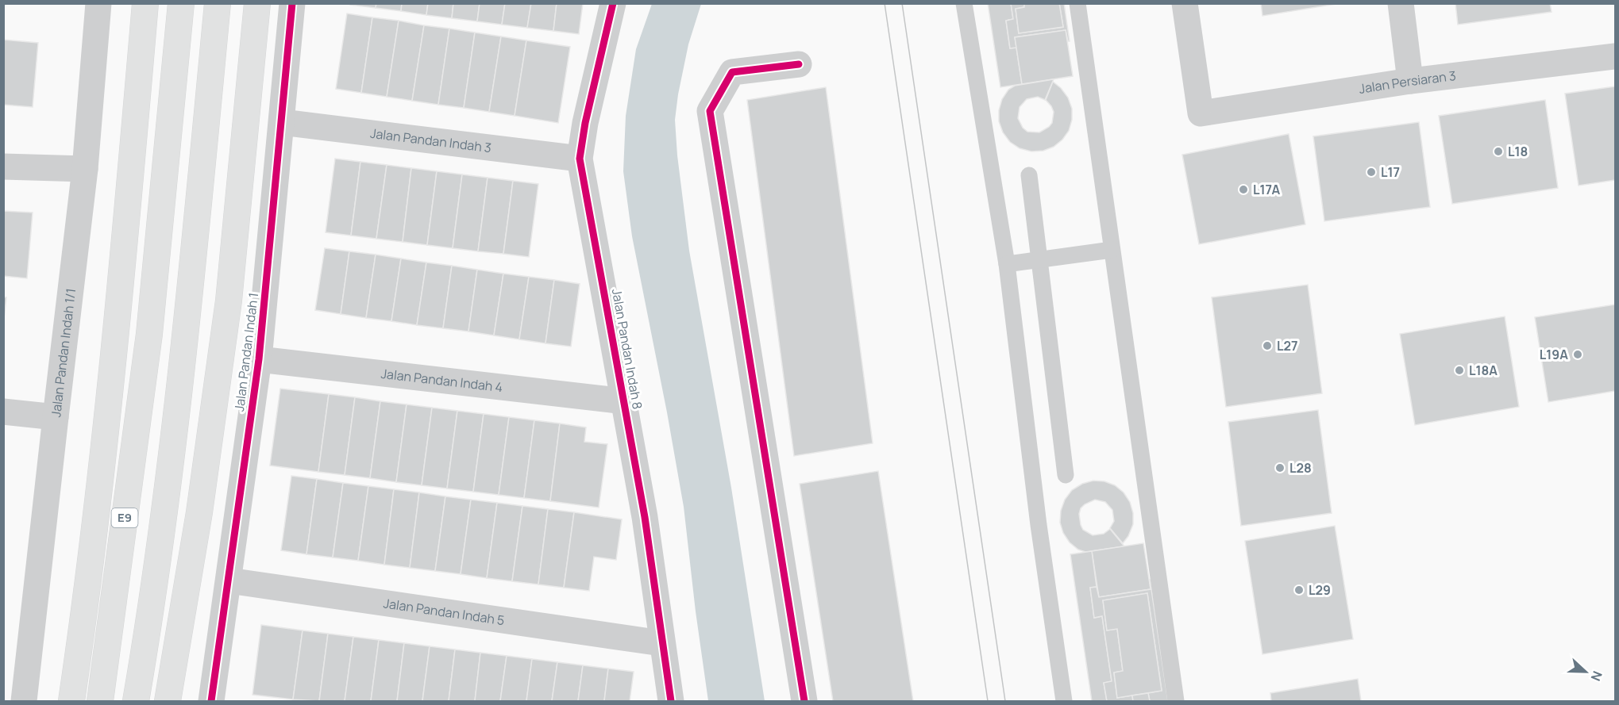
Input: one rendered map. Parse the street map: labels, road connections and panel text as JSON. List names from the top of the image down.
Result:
{
  "streets": {
    "main road": ["E9"],
    "street": [
      "Jalan Persiaran 3",
      "Jalan Pandan Indah 3",
      "Jalan Pandan Indah 8",
      "Jalan Pandan Indah 1",
      "Jalan Pandan Indah 1/1",
      "Jalan Pandan Indah 4",
      "Jalan Pandan Indah 5"
    ]
  },
  "crossings": [
    ["Jalan Pandan Indah 3", "Jalan Pandan Indah 8"],
    ["Jalan Pandan Indah 3", "Jalan Pandan Indah 1"],
    ["Jalan Pandan Indah 8", "Jalan Pandan Indah 4"],
    ["Jalan Pandan Indah 8", "Jalan Pandan Indah 5"],
    ["Jalan Pandan Indah 1", "Jalan Pandan Indah 4"],
    ["Jalan Pandan Indah 1", "Jalan Pandan Indah 5"]
  ],
  "places": [
    "L18",
    "L17",
    "L17A",
    "L27",
    "L19A",
    "L18A",
    "L28",
    "L29"
  ],
  "north": "right"
}
